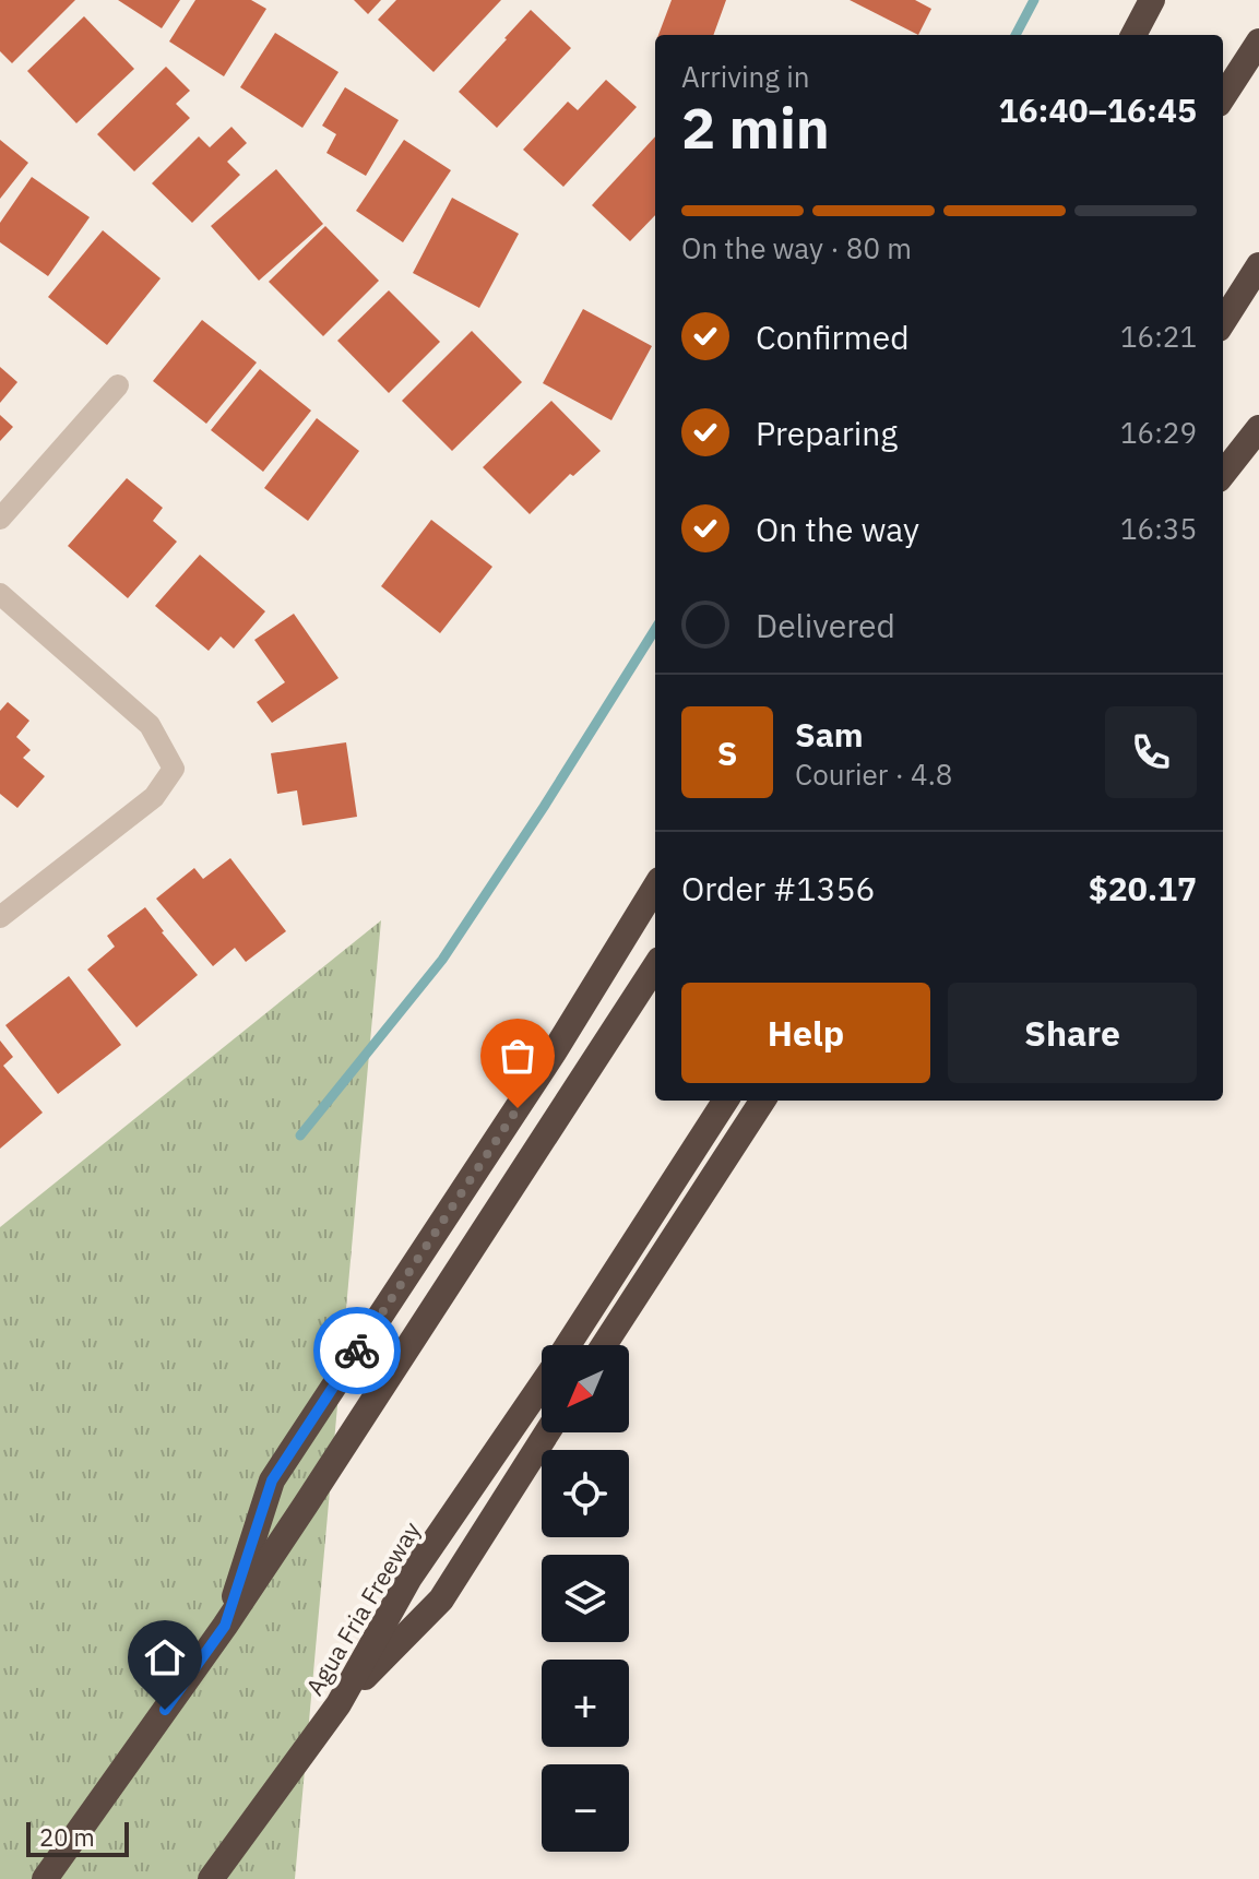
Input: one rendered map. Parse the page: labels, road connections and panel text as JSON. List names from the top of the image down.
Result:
{
  "streets": {
    "highway": ["Agua Fria Freeway"]
  },
  "scale_bar": "20 m",
  "north": "bottom left",
  "page": {
    "heading": ["2 min", "Arriving in", "16:40–16:45"],
    "panel": [
      "Sam",
      "Courier · 4.8",
      "Order #1356",
      "$20.17"
    ],
    "bar": "On the way · 80 m",
    "list": [
      ["Confirmed", "16:21"],
      ["Preparing", "16:29"],
      ["On the way", "16:35"],
      "Delivered"
    ],
    "round": "S",
    "buttons": ["Help", "Share"],
    "map_buttons": ["+", "−"],
    "scale": "20 m"
  }
}
